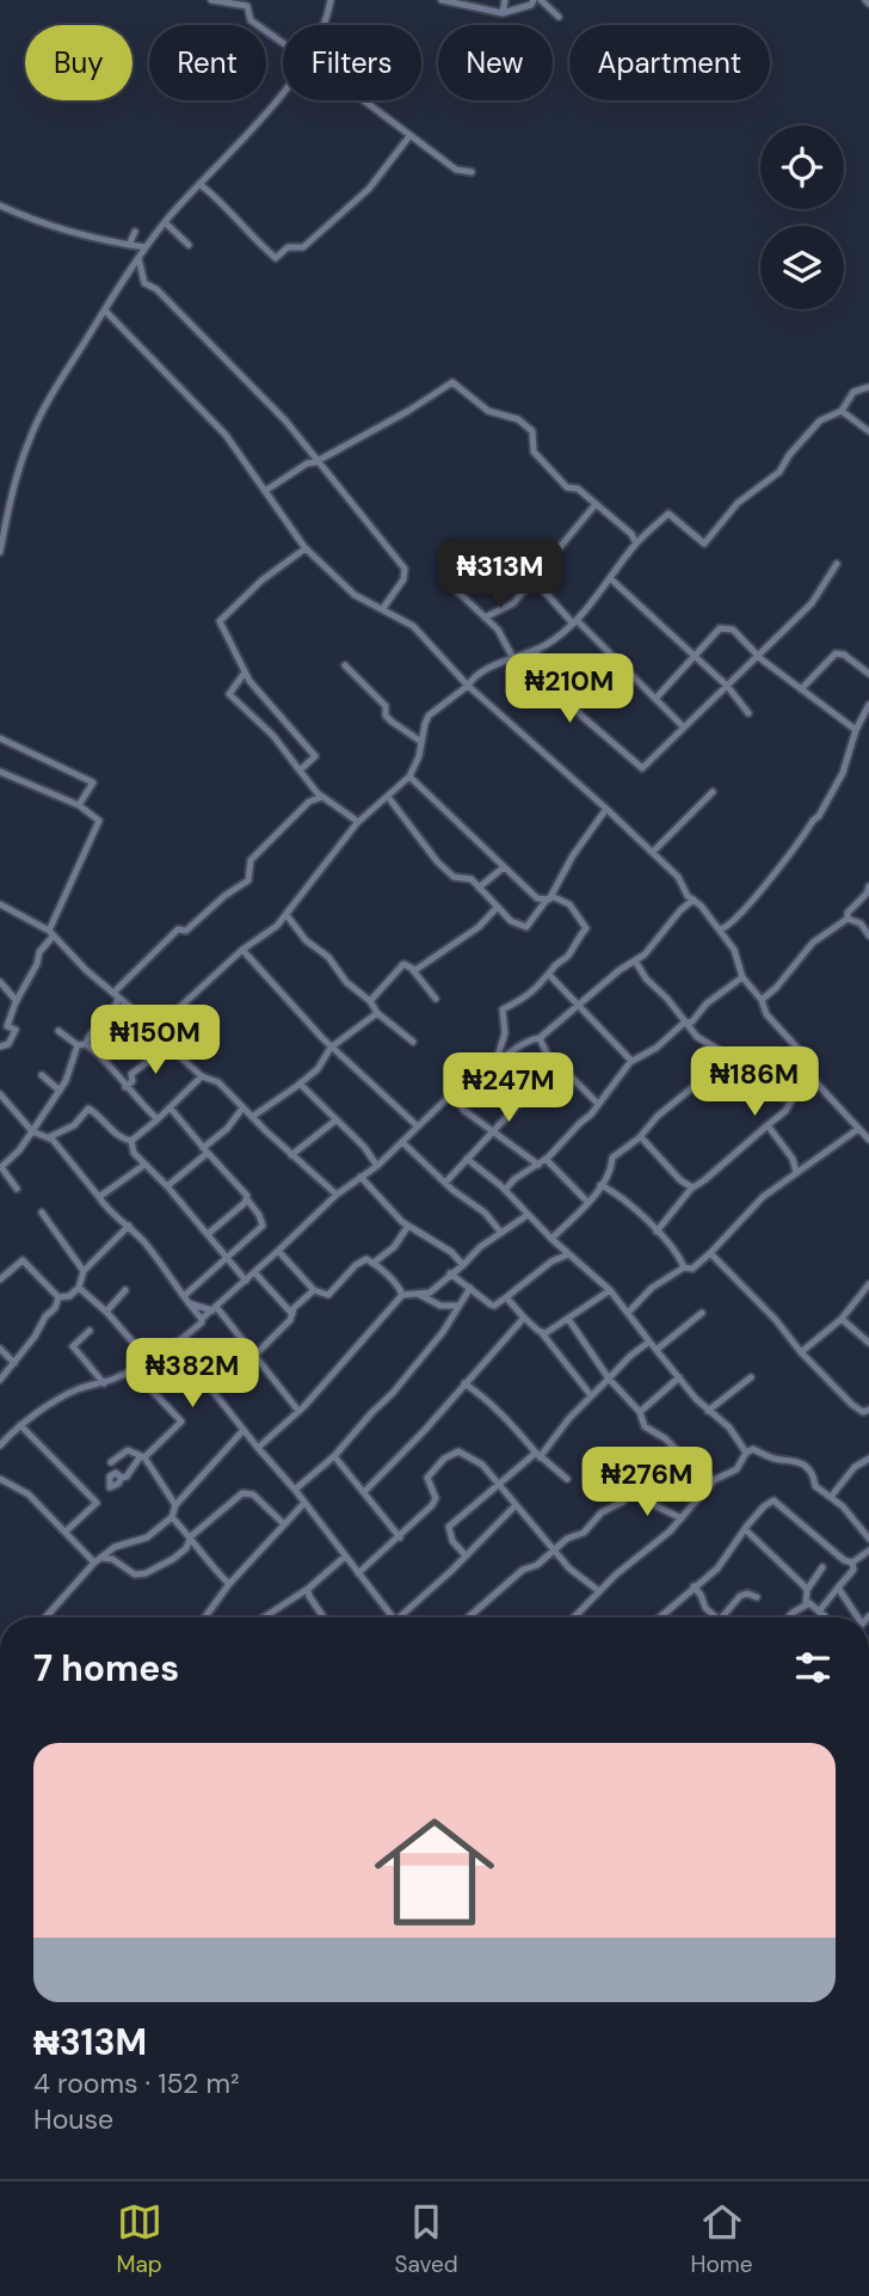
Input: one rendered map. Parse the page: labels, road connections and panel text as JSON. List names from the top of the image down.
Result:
{
  "page": {
    "chip": [
      "Buy",
      "Rent",
      "Filters",
      "New",
      "Apartment"
    ],
    "price": [
      "₦313M",
      "₦210M",
      "₦150M",
      "₦186M",
      "₦247M",
      "₦382M",
      "₦276M"
    ],
    "heading": "7 homes",
    "list": [
      {
        "name": "₦313M",
        "note": "4 rooms · 152 m² · House"
      }
    ],
    "tabs": ["Map", "Saved", "Home"]
  }
}
